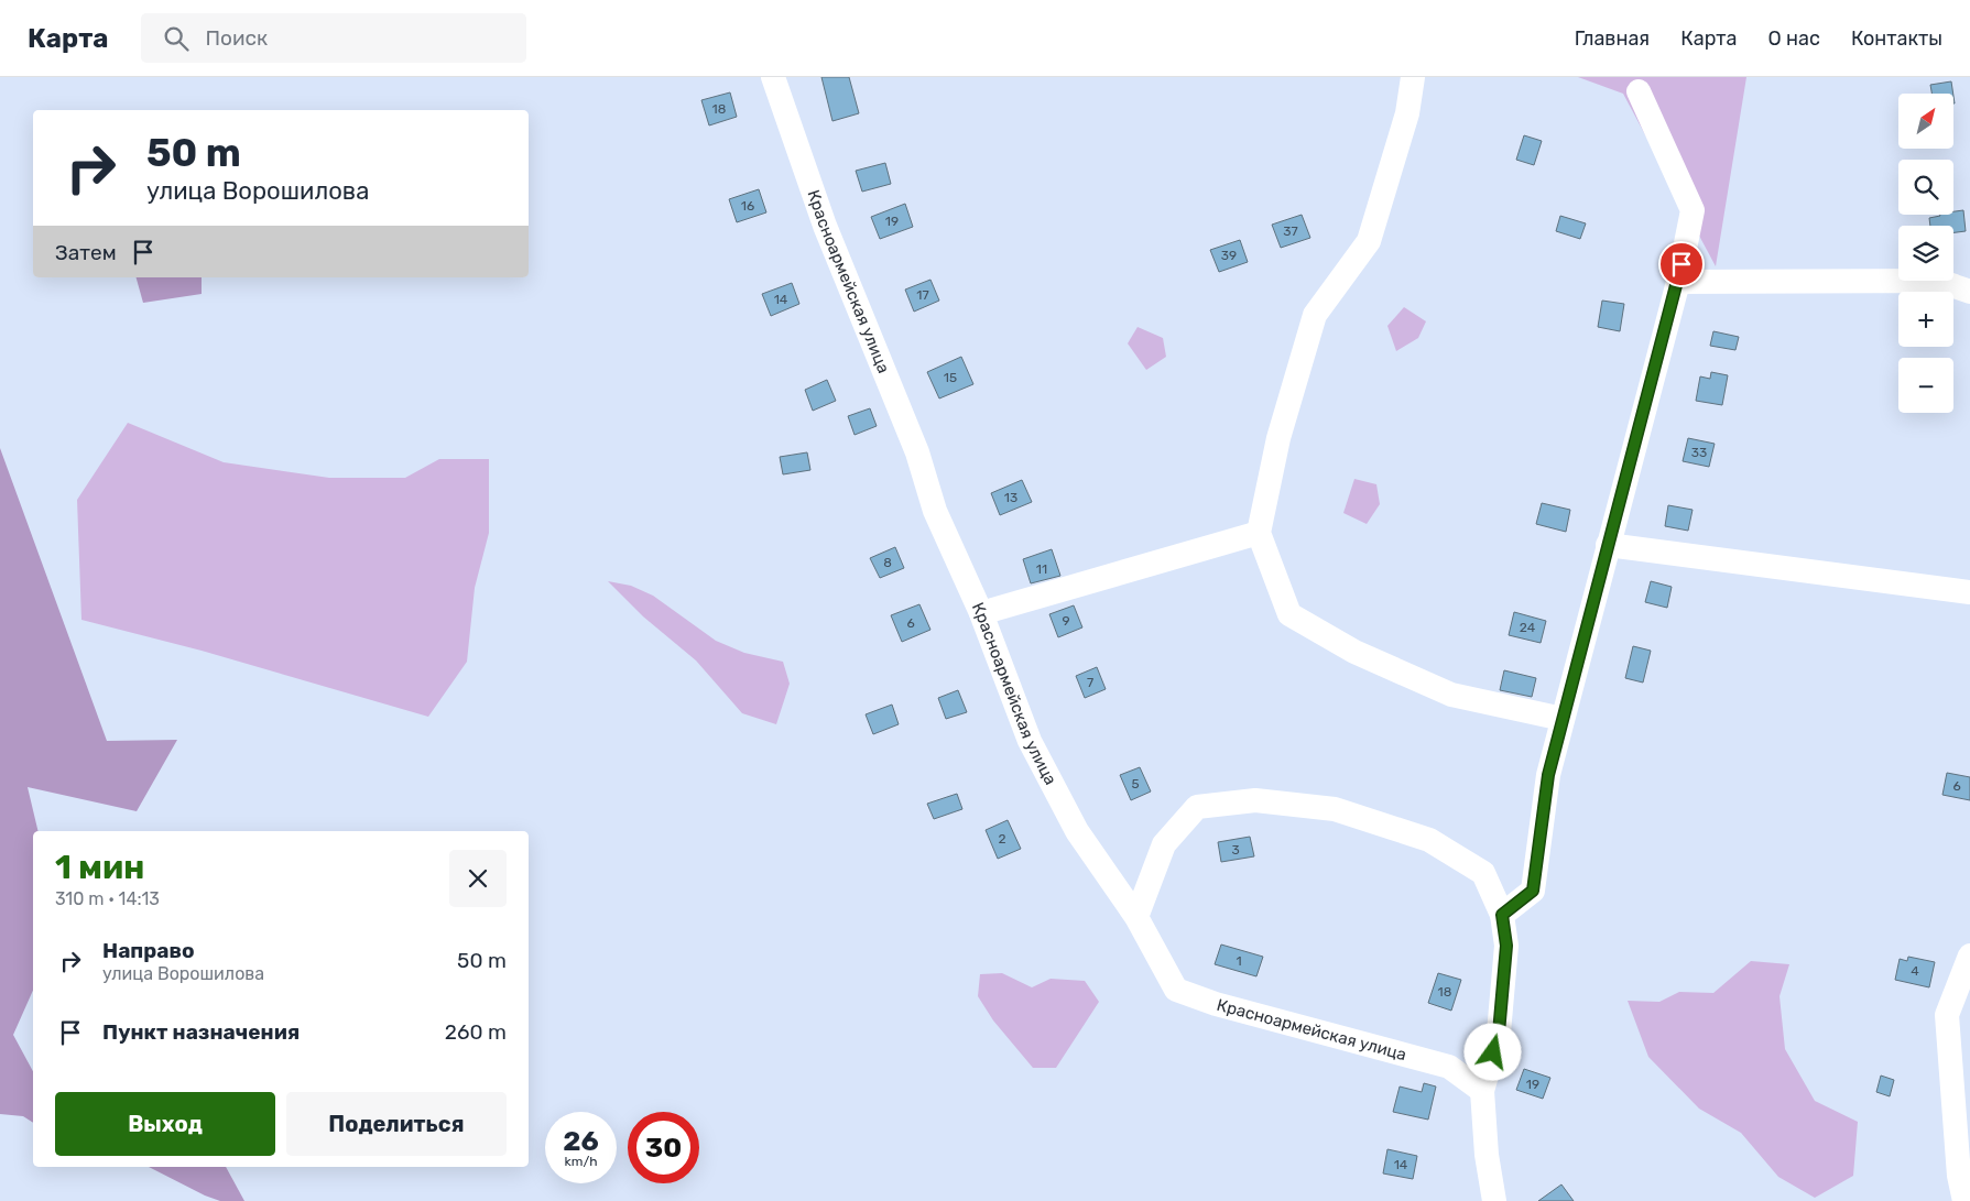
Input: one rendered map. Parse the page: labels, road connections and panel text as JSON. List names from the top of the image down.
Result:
{
  "streets": {
    "street": ["Красноармейская улица"]
  },
  "house_numbers": [
    "18",
    "16",
    "19",
    "37",
    "39",
    "17",
    "14",
    "15",
    "33",
    "13",
    "8",
    "11",
    "9",
    "6",
    "24",
    "7",
    "5",
    "6",
    "2",
    "3",
    "1",
    "4",
    "18",
    "19",
    "14"
  ],
  "north": "top right",
  "page": {
    "header": "Карта",
    "search": "Поиск",
    "nav": [
      "Главная",
      "Карта",
      "О нас",
      "Контакты"
    ],
    "map_buttons": ["+", "−"],
    "turn": ["50 m", "улица Ворошилова"],
    "then": "Затем",
    "heading": ["1 мин", "310 m · 14:13"],
    "list": [
      {
        "name": "Направо",
        "note": "улица Ворошилова",
        "value": "50 m"
      },
      {
        "name": "Пункт назначения",
        "value": "260 m"
      }
    ],
    "buttons": ["Выход", "Поделиться"],
    "speed": "26 km/h",
    "limit": "30"
  }
}
